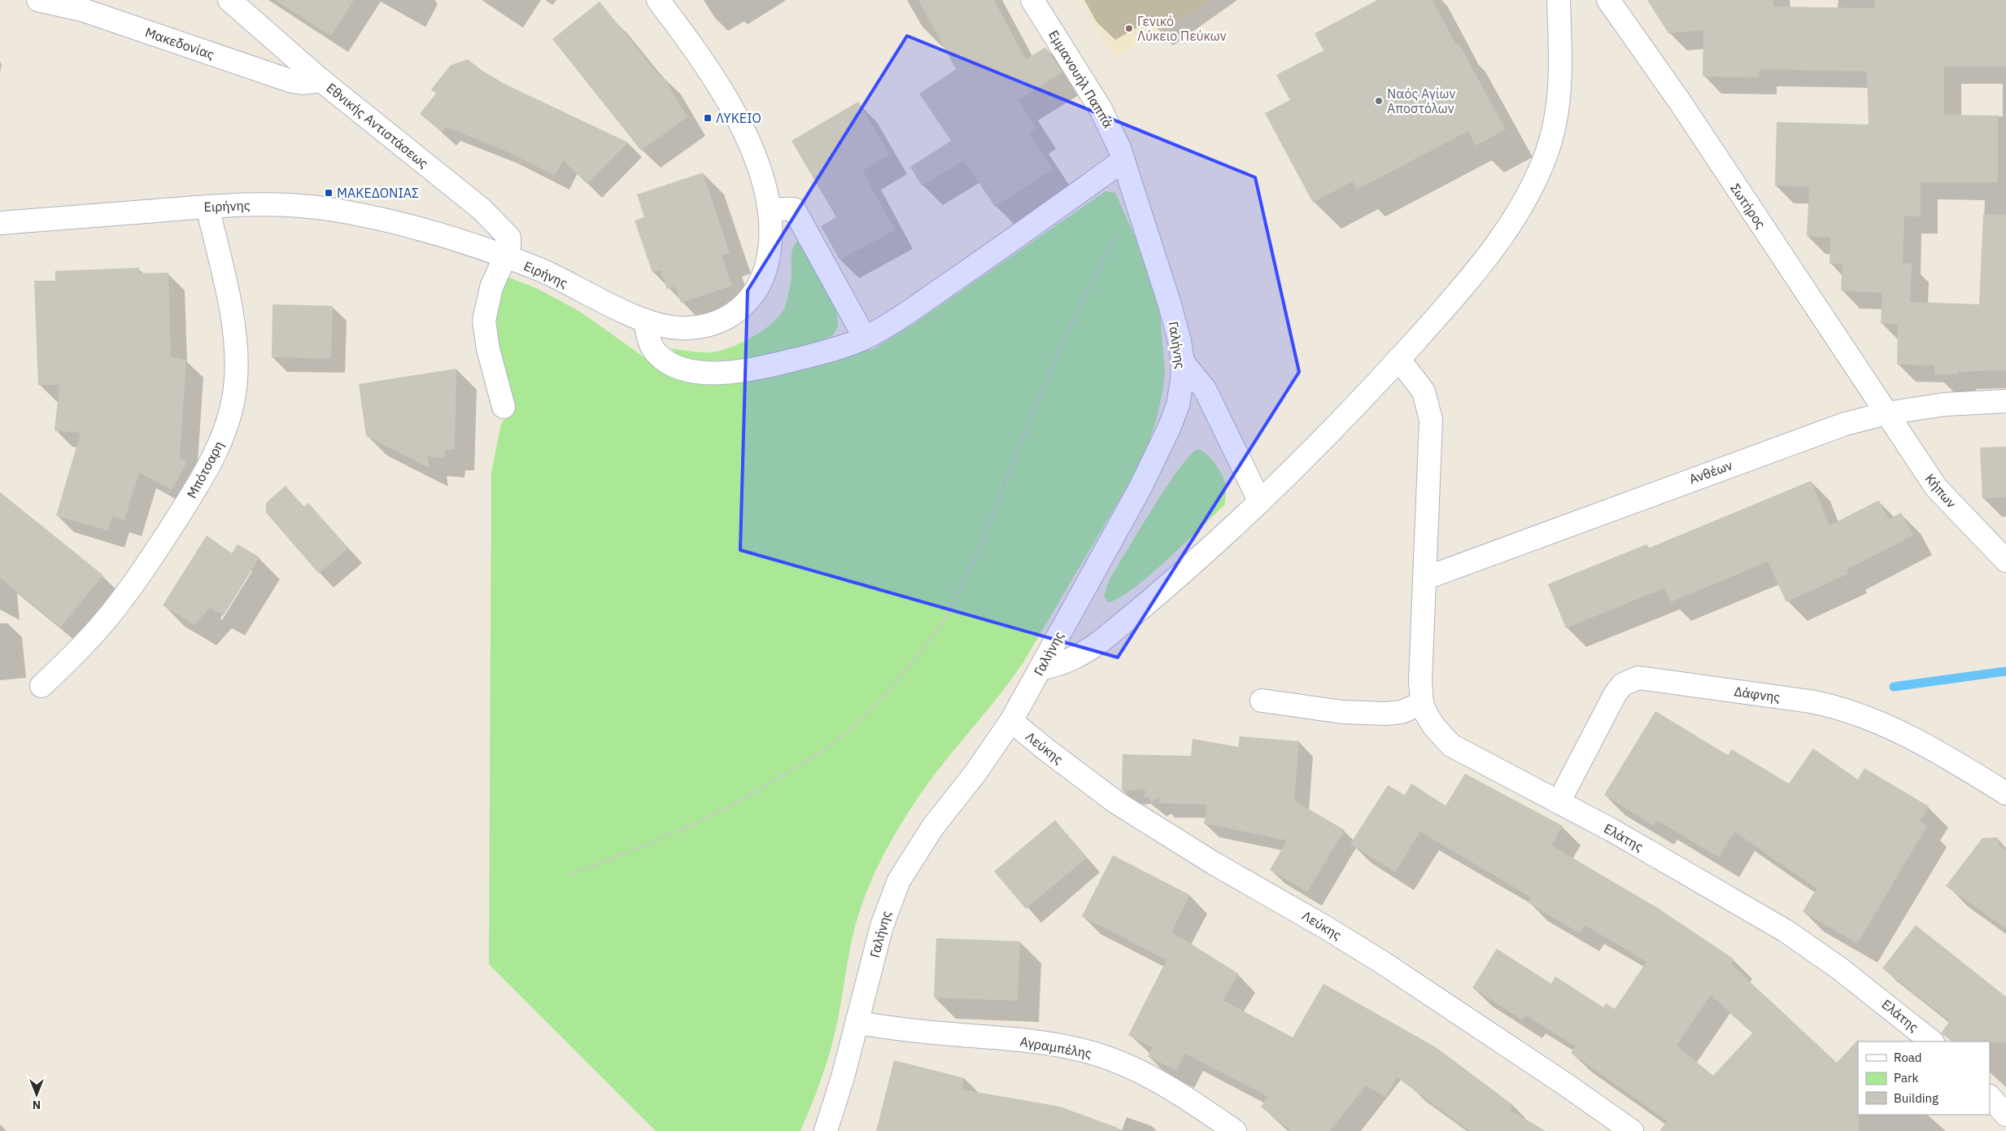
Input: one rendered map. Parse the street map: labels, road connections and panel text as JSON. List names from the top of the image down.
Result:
{
  "streets": {
    "street": [
      "Μακεδονίας",
      "Εμμανουήλ Παππά",
      "Εθνικής Αντιστάσεως",
      "Ειρήνης",
      "Σωτήρος",
      "Γαλήνης",
      "Μπότσαρη",
      "Ανθέων",
      "Κήπων",
      "Δάφνης",
      "Λεύκης",
      "Ελάτης",
      "Αγραμπέλης"
    ]
  },
  "crossings": [
    ["Μακεδονίας", "Εθνικής Αντιστάσεως"],
    ["Εμμανουήλ Παππά", "Γαλήνης"],
    ["Εθνικής Αντιστάσεως", "Ειρήνης"],
    ["Ειρήνης", "Μπότσαρη"],
    ["Σωτήρος", "Ανθέων"],
    ["Σωτήρος", "Κήπων"],
    ["Γαλήνης", "Λεύκης"],
    ["Γαλήνης", "Αγραμπέλης"],
    ["Ανθέων", "Κήπων"],
    ["Ανθέων", "Ελάτης"],
    ["Δάφνης", "Ελάτης"]
  ],
  "places": {
    "other": ["Γενικό Λύκειο Πεύκων", "Ναός Αγίων Αποστόλων"],
    "transit": ["ΛΥΚΕΙΟ", "ΜΑΚΕΔΟΝΙΑΣ"]
  },
  "legend": ["Road", "Park", "Building"],
  "north": "bottom"
}
